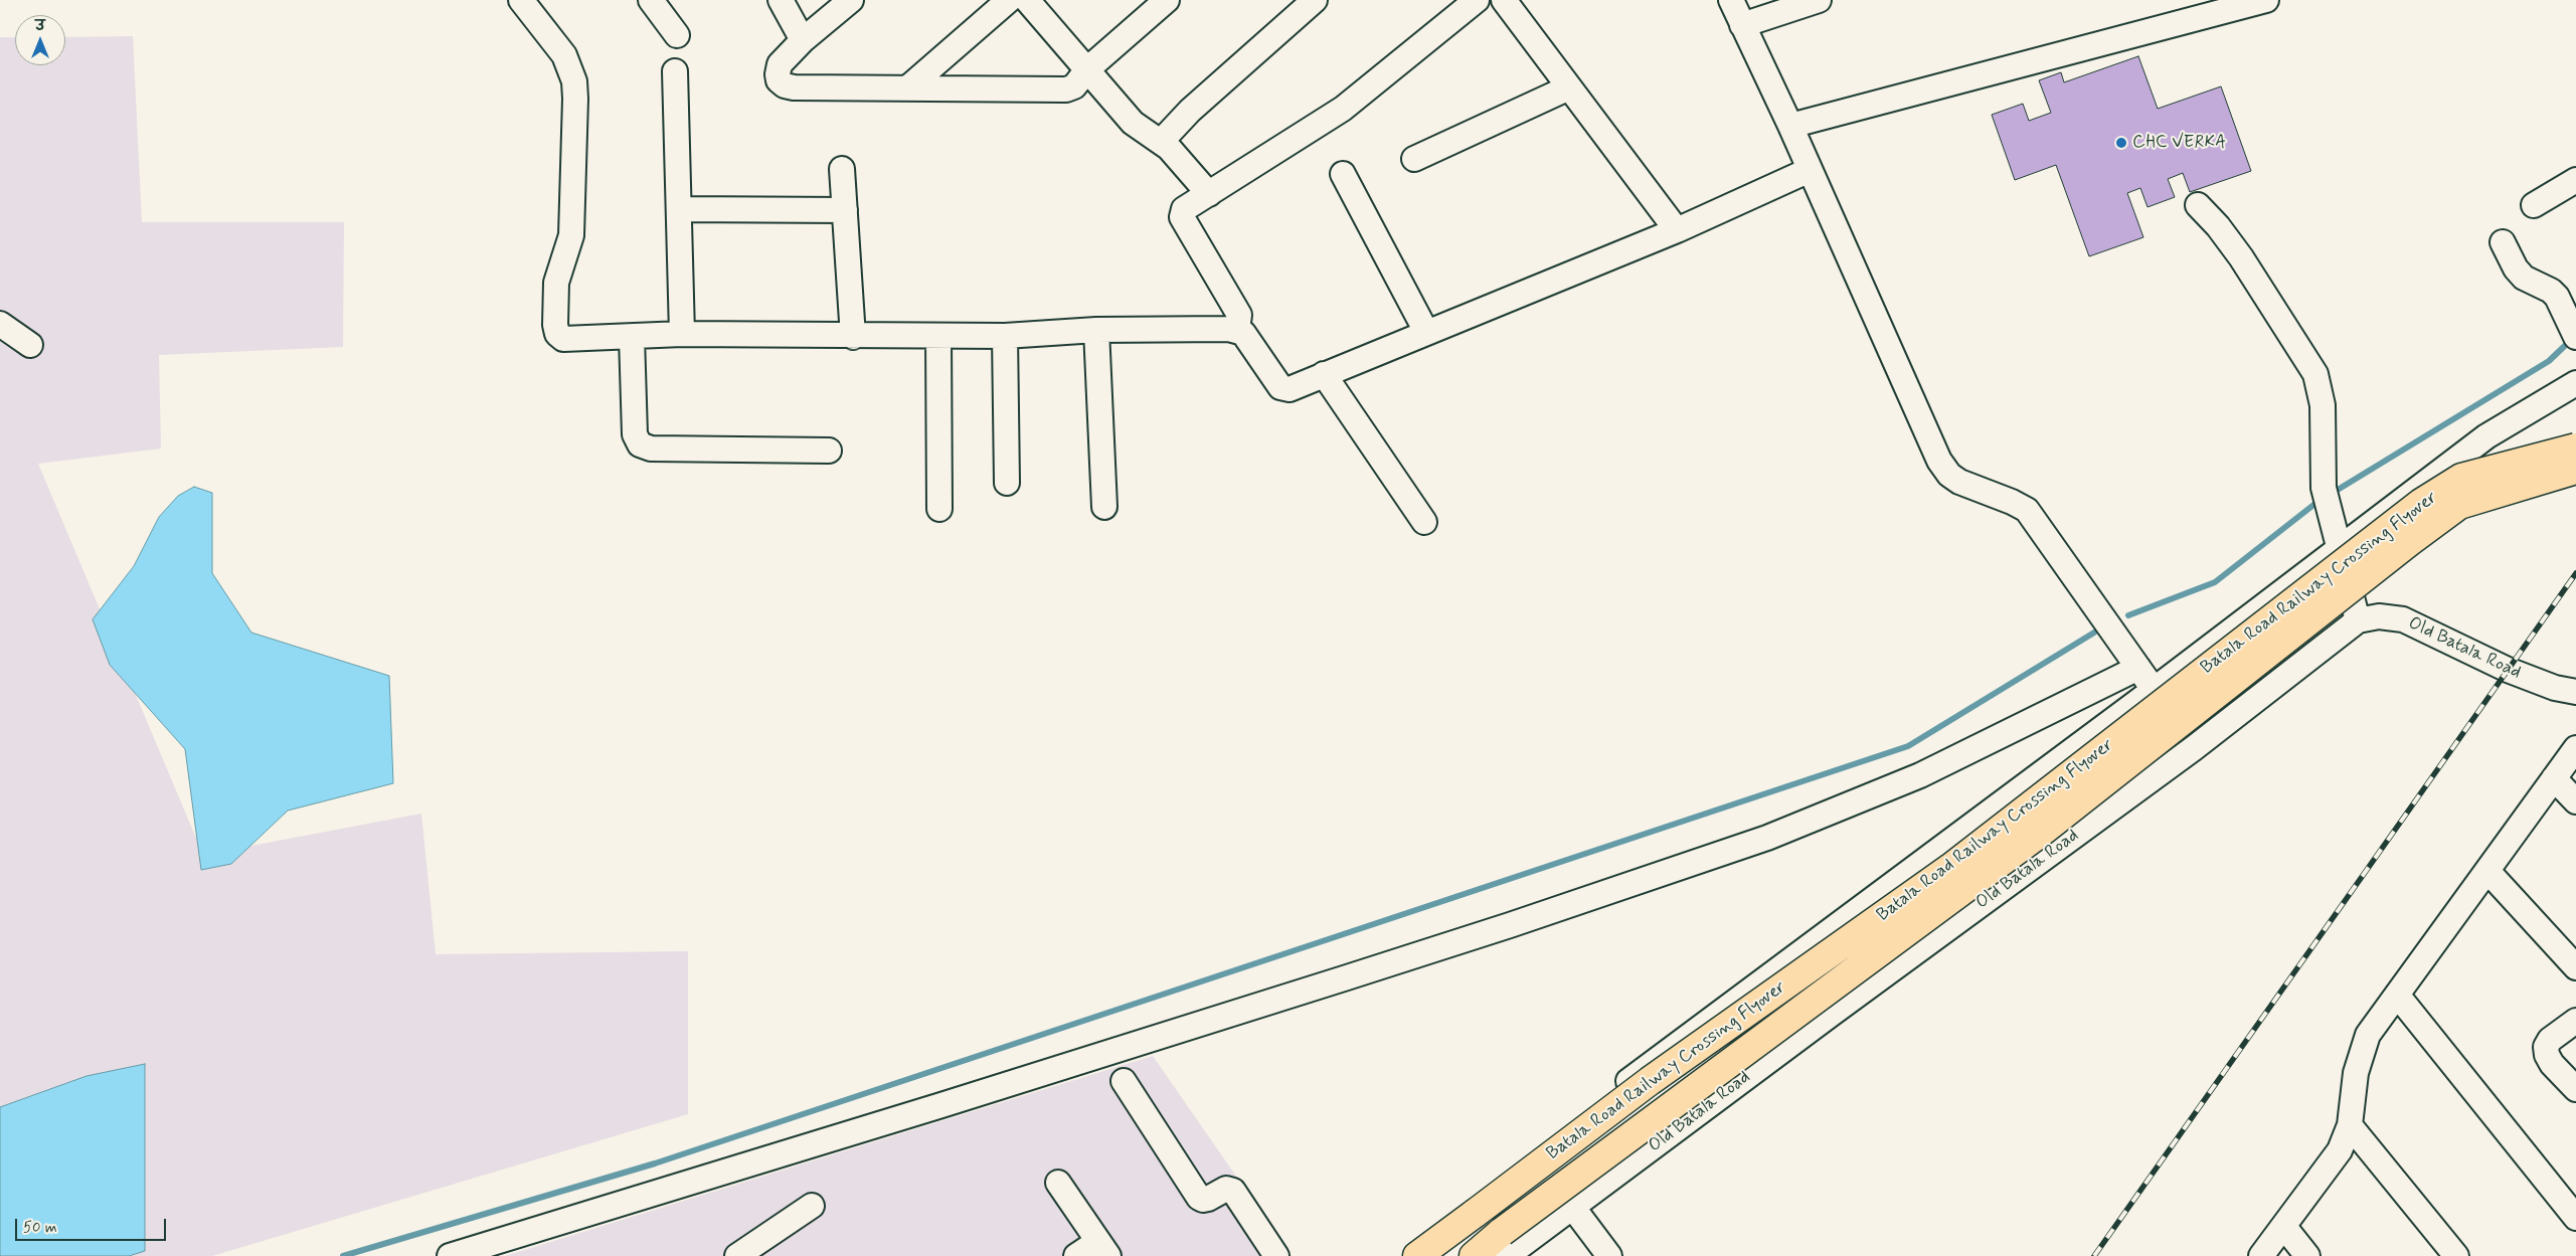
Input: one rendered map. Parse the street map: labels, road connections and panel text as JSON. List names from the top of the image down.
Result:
{
  "streets": {
    "main road": ["Batala Road Railway Crossing Flyover"],
    "street": ["Old Batala Road"]
  },
  "crossings": [
    ["Batala Road Railway Crossing Flyover", "Old Batala Road"]
  ],
  "places": ["CHC VERKA"],
  "scale_bar": "50 m",
  "north": "top"
}
